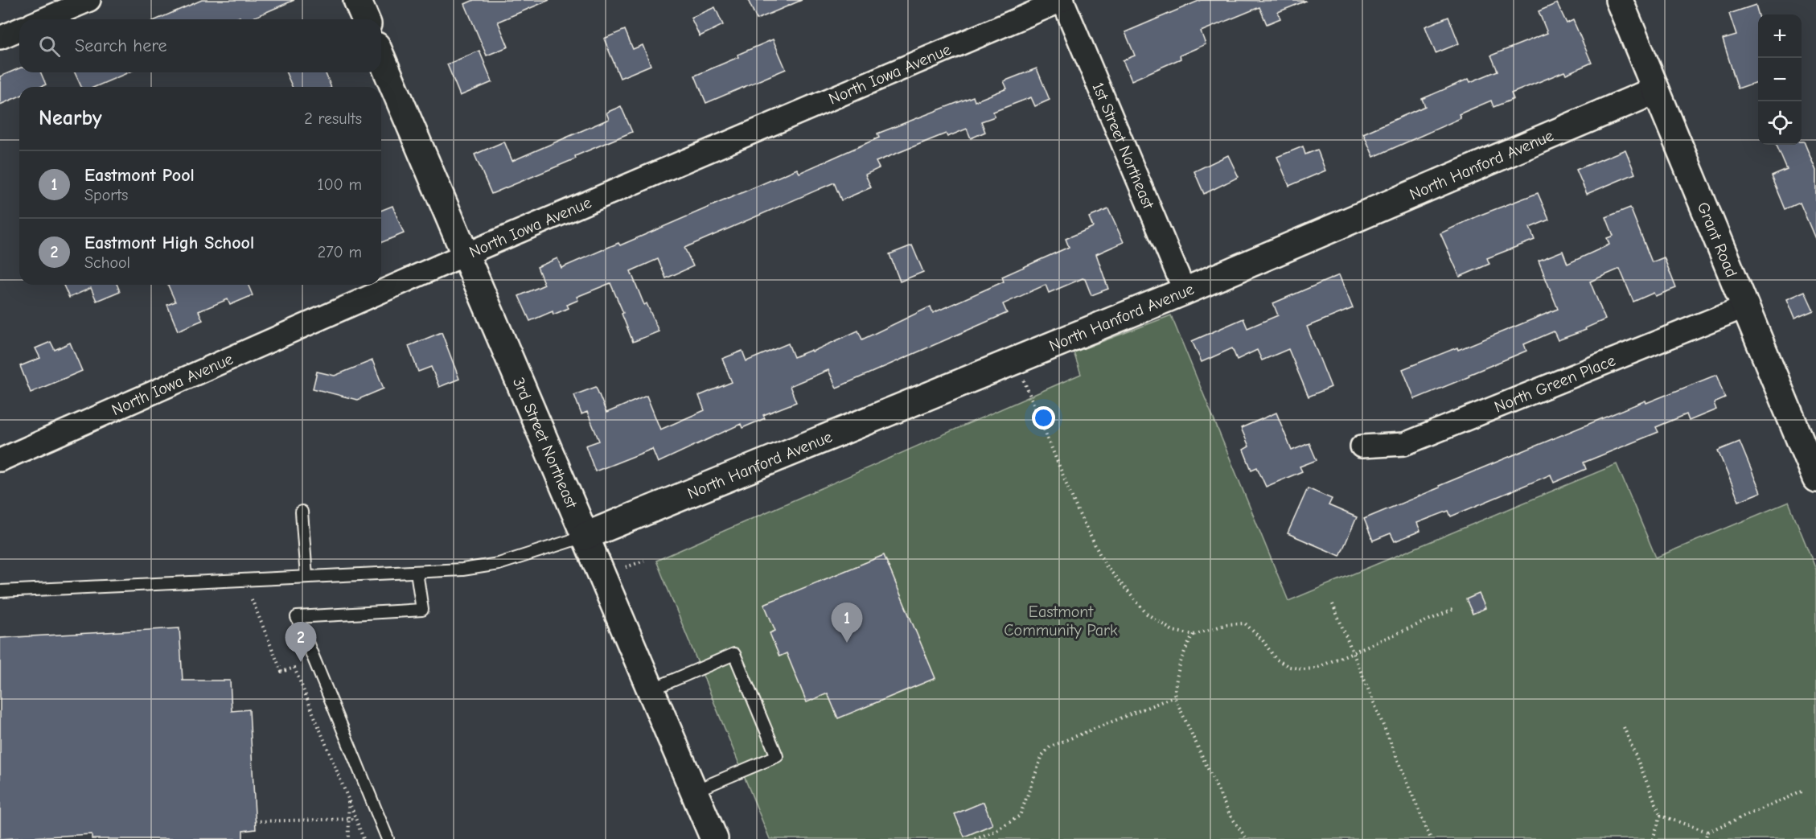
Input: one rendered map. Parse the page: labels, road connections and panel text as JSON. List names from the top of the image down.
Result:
{
  "streets": {
    "street": [
      "North Iowa Avenue",
      "1st Street Northeast",
      "North Hanford Avenue",
      "Grant Road",
      "North Green Place",
      "3rd Street Northeast"
    ]
  },
  "crossings": [
    ["North Iowa Avenue", "1st Street Northeast"],
    ["North Iowa Avenue", "3rd Street Northeast"],
    ["1st Street Northeast", "North Hanford Avenue"],
    ["North Hanford Avenue", "Grant Road"],
    ["North Hanford Avenue", "3rd Street Northeast"],
    ["Grant Road", "North Green Place"]
  ],
  "parks": ["Eastmont Community Park"],
  "page": {
    "map_buttons": ["+", "−"],
    "search": "Search here",
    "heading": ["Nearby", "2 results"],
    "list": [
      {
        "mark": "1",
        "name": "Eastmont Pool",
        "note": "Sports",
        "value": "100 m"
      },
      {
        "mark": "2",
        "name": "Eastmont High School",
        "note": "School",
        "value": "270 m"
      }
    ],
    "pins": ["1", "2"]
  }
}
